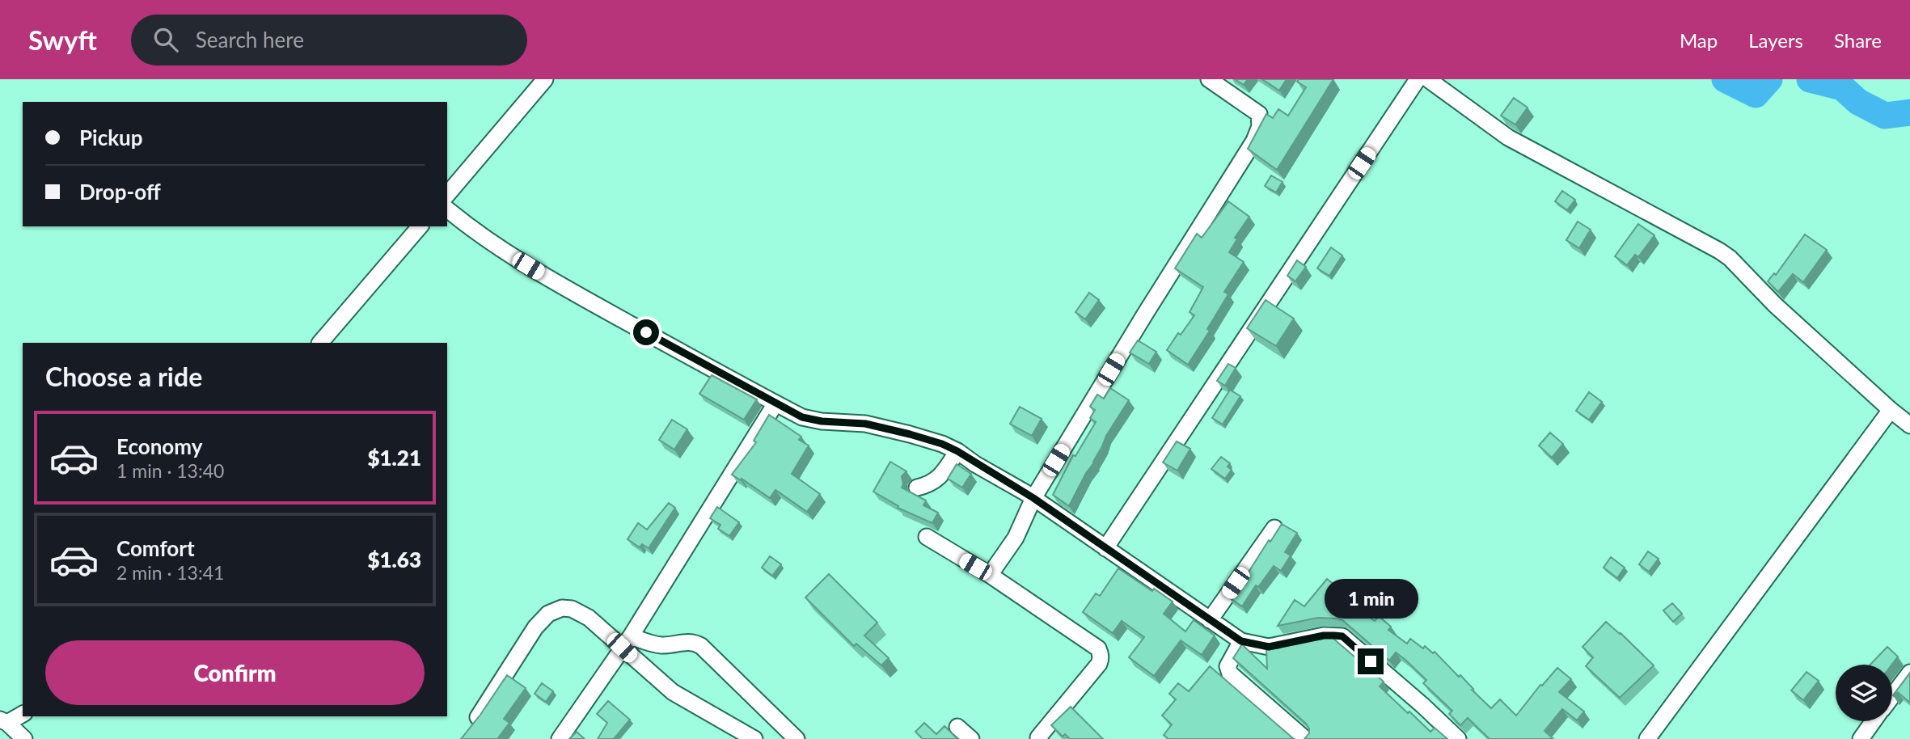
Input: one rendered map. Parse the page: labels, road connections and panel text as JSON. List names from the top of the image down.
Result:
{
  "page": {
    "header": "Swyft",
    "search": "Search here",
    "nav": ["Map", "Layers", "Share"],
    "banner": ["Pickup", "Drop-off"],
    "heading": "Choose a ride",
    "list": [
      {
        "name": "Economy",
        "note": "1 min · 13:40",
        "value": "$1.21"
      },
      {
        "name": "Comfort",
        "note": "2 min · 13:41",
        "value": "$1.63"
      }
    ],
    "bubble": "1 min",
    "buttons": "Confirm"
  }
}
